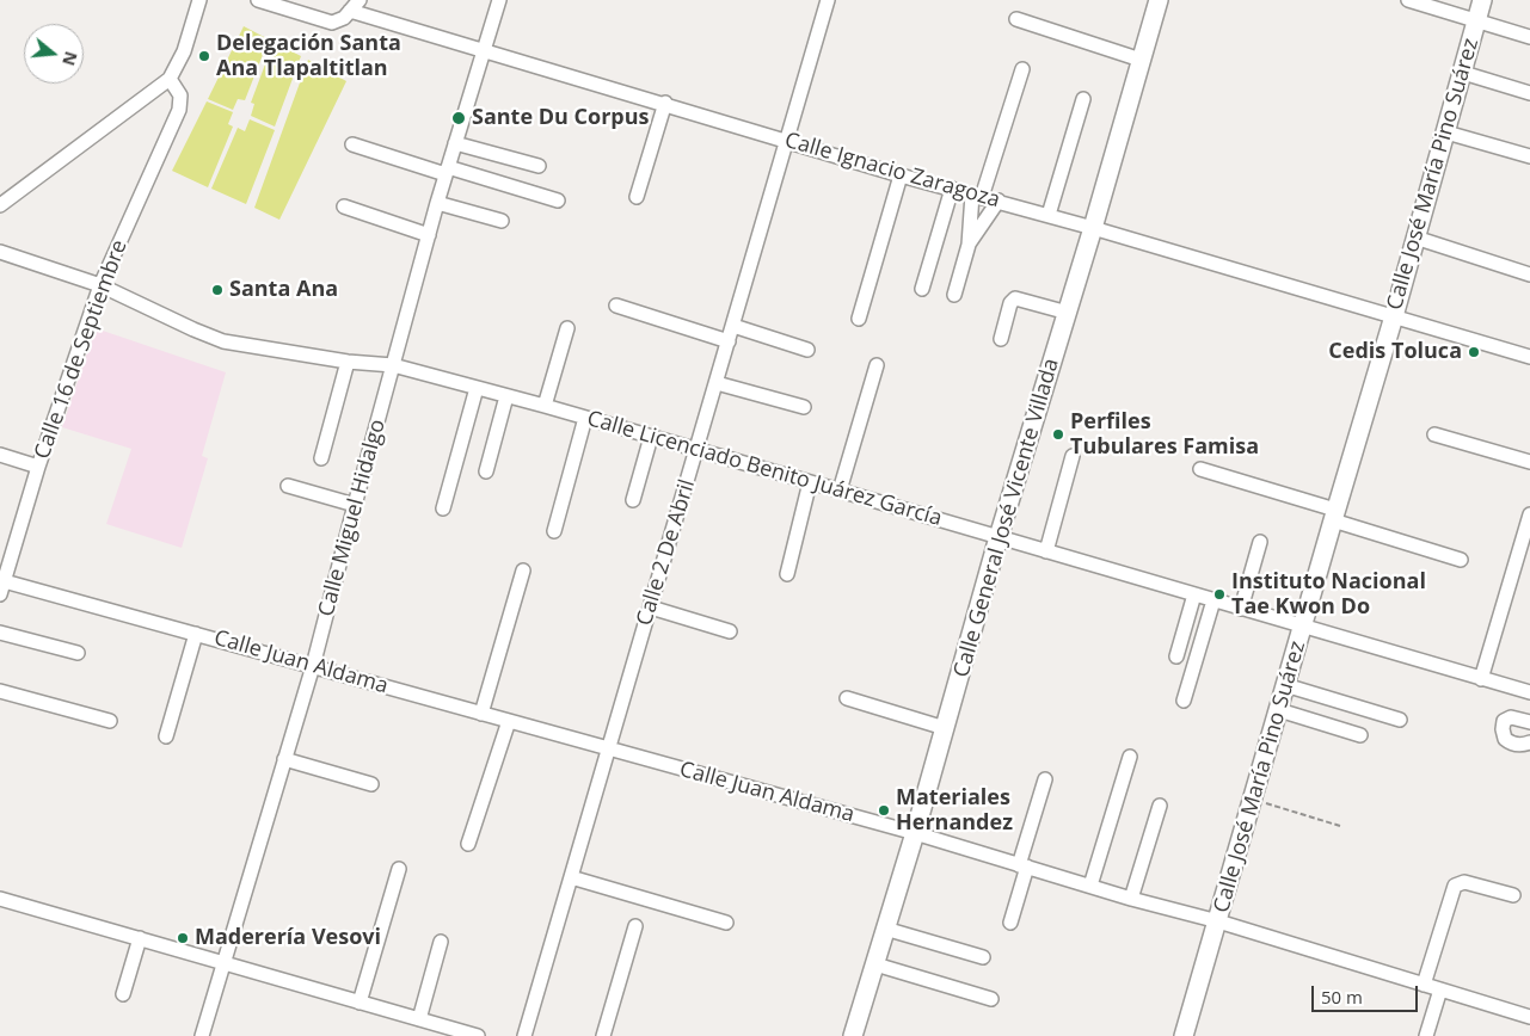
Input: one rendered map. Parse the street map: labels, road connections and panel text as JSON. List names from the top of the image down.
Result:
{
  "streets": {
    "main road": ["Calle José María Pino Suárez", "Calle General José Vicente Villada"],
    "street": [
      "Calle Ignacio Zaragoza",
      "Calle 16 de Septiembre",
      "Calle Licenciado Benito Juárez García",
      "Calle Miguel Hidalgo",
      "Calle 2 De Abril",
      "Calle Juan Aldama"
    ]
  },
  "crossings": [
    ["Calle Ignacio Zaragoza", "Calle José María Pino Suárez"],
    ["Calle Ignacio Zaragoza", "Calle Miguel Hidalgo"],
    ["Calle Ignacio Zaragoza", "Calle General José Vicente Villada"],
    ["Calle Ignacio Zaragoza", "Calle 2 De Abril"],
    ["Calle José María Pino Suárez", "Calle Licenciado Benito Juárez García"],
    ["Calle José María Pino Suárez", "Calle Juan Aldama"],
    ["Calle 16 de Septiembre", "Calle Licenciado Benito Juárez García"],
    ["Calle 16 de Septiembre", "Calle Juan Aldama"],
    ["Calle Licenciado Benito Juárez García", "Calle Miguel Hidalgo"],
    ["Calle Licenciado Benito Juárez García", "Calle General José Vicente Villada"],
    ["Calle Licenciado Benito Juárez García", "Calle 2 De Abril"],
    ["Calle Miguel Hidalgo", "Calle Juan Aldama"],
    ["Calle General José Vicente Villada", "Calle Juan Aldama"],
    ["Calle 2 De Abril", "Calle Juan Aldama"]
  ],
  "places": [
    "Delegación Santa Ana Tlapaltitlan",
    "Sante Du Corpus",
    "Santa Ana",
    "Cedis Toluca",
    "Perfiles Tubulares Famisa",
    "Instituto Nacional Tae Kwon Do",
    "Materiales Hernandez",
    "Maderería Vesovi"
  ],
  "scale_bar": "50 m",
  "north": "right"
}
